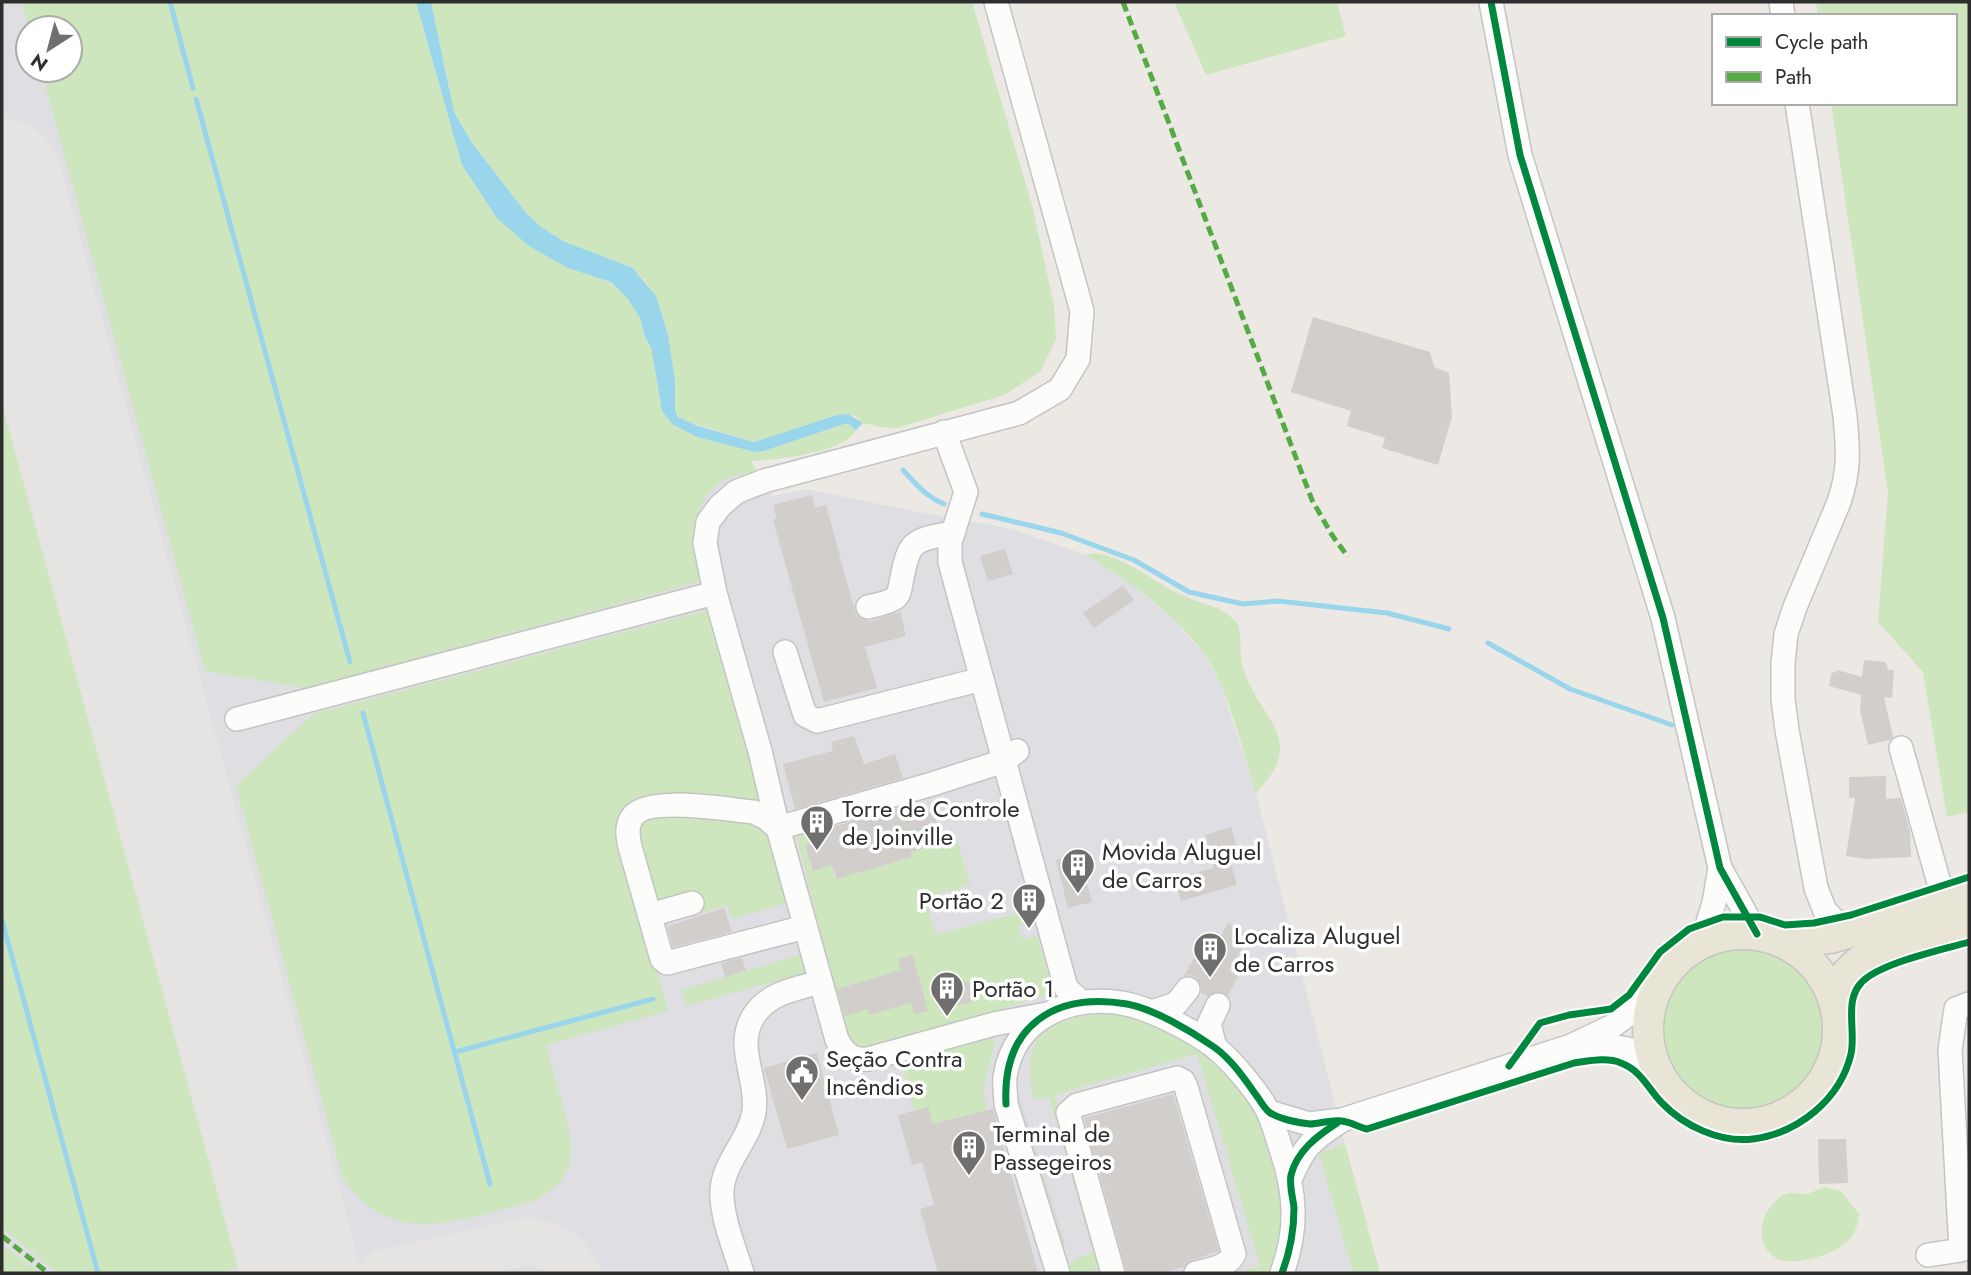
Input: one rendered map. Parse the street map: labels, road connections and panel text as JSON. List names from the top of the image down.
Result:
{
  "places": {
    "building": [
      "Torre de Controle de Joinville",
      "Movida Aluguel de Carros",
      "Portão 2",
      "Localiza Aluguel de Carros",
      "Portão 1",
      "Terminal de Passegeiros"
    ],
    "public building": ["Seção Contra Incêndios"]
  },
  "legend": ["Cycle path", "Path"],
  "north": "bottom left"
}
